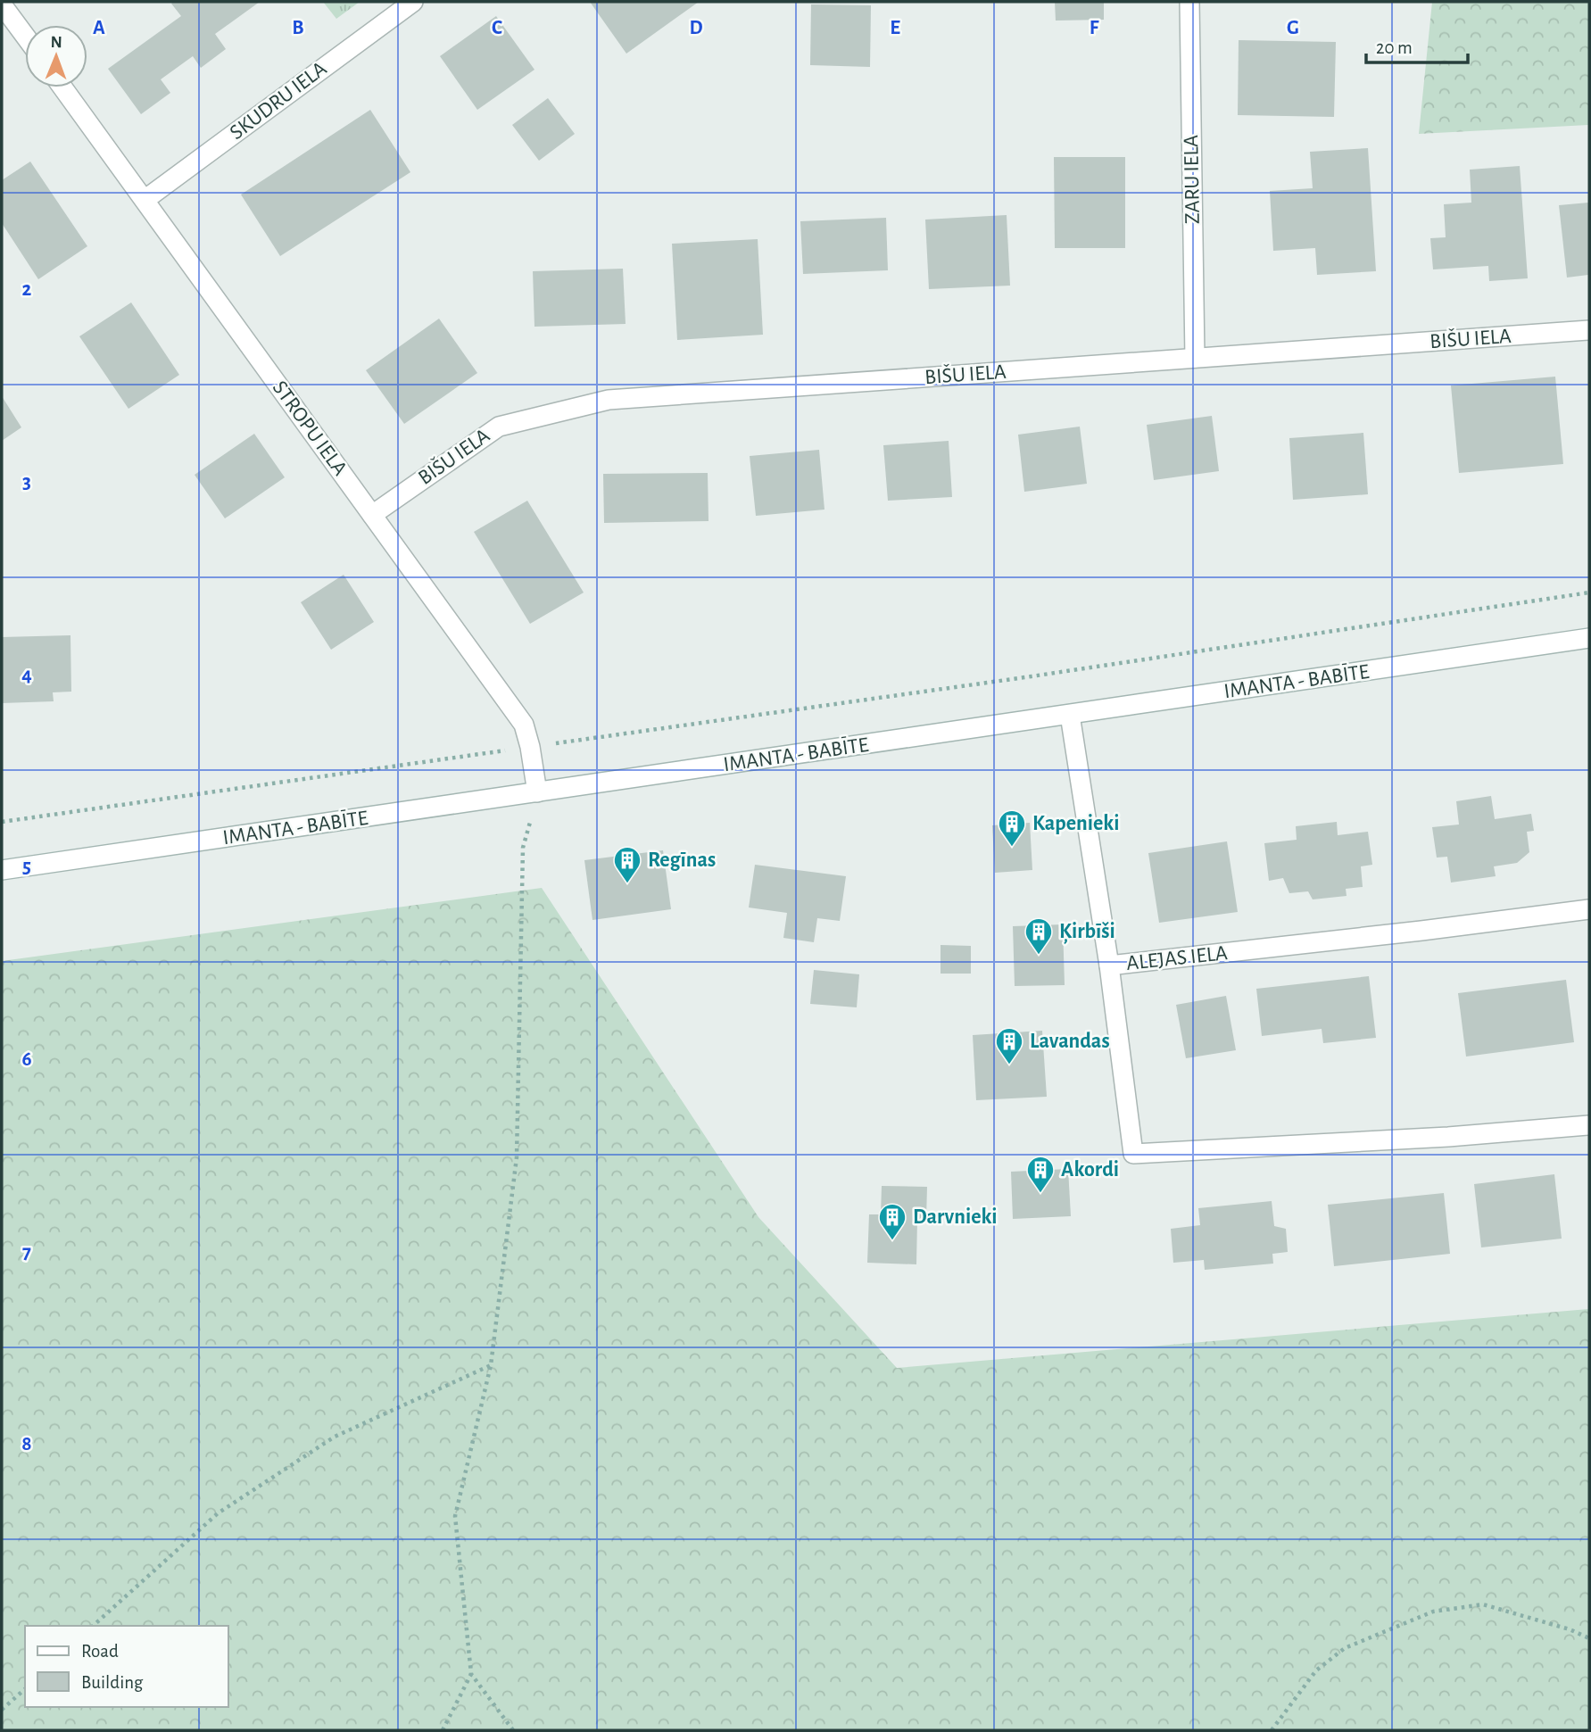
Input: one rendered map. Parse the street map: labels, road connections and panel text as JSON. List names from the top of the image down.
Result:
{
  "streets": {
    "street": [
      "SKUDRU IELA",
      "ZARU IELA",
      "BIŠU IELA",
      "STROPU IELA",
      "IMANTA - BABĪTE",
      "ALEJAS IELA"
    ]
  },
  "crossings": [
    ["SKUDRU IELA", "STROPU IELA"],
    ["ZARU IELA", "BIŠU IELA"],
    ["BIŠU IELA", "STROPU IELA"],
    ["STROPU IELA", "IMANTA - BABĪTE"]
  ],
  "places": {
    "building": [
      "Kapenieki",
      "Regīnas",
      "Ķirbīši",
      "Lavandas",
      "Akordi",
      "Darvnieki"
    ]
  },
  "legend": ["Road", "Building"],
  "scale_bar": "20 m",
  "north": "top",
  "grid": {
    "columns": [
      "A",
      "B",
      "C",
      "D",
      "E",
      "F",
      "G"
    ],
    "rows": [
      "2",
      "3",
      "4",
      "5",
      "6",
      "7",
      "8"
    ]
  }
}
